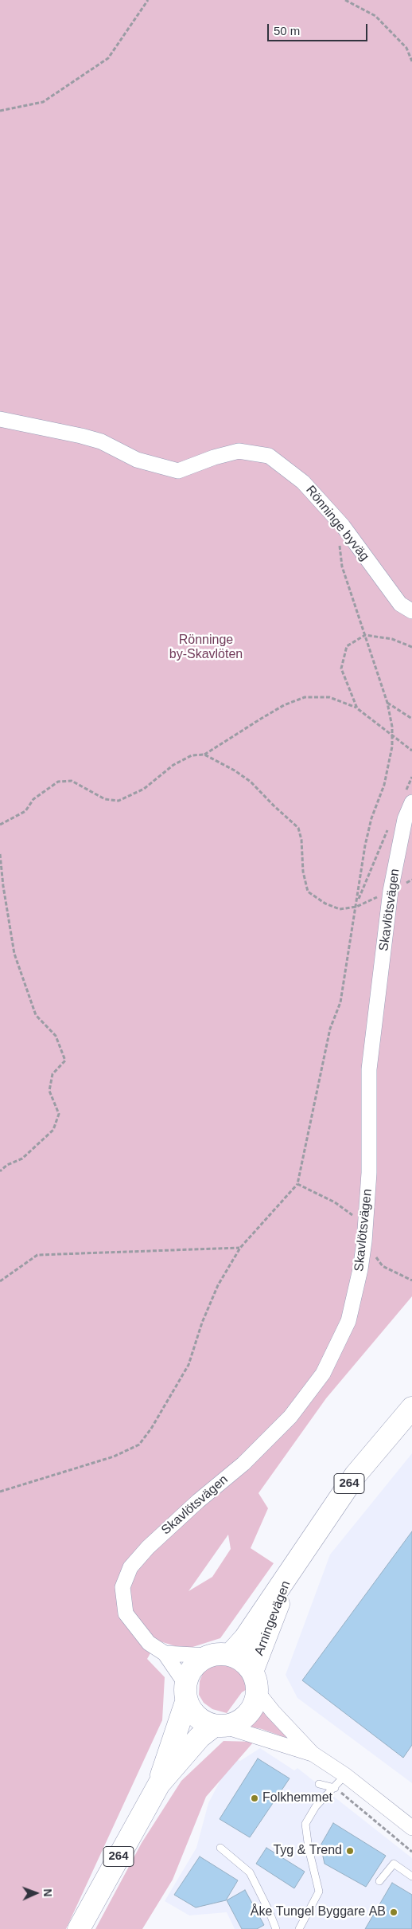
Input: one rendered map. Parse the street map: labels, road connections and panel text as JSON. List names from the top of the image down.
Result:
{
  "streets": {
    "main road": ["264", "Arningevägen"],
    "street": ["Rönninge byväg", "Skavlötsvägen"]
  },
  "crossings": [
    ["Skavlötsvägen", "264"],
    ["Skavlötsvägen", "Arningevägen"],
    ["264", "Arningevägen"]
  ],
  "parks": ["Rönninge by-Skavlöten"],
  "places": ["Folkhemmet", "Tyg & Trend", "Åke Tungel Byggare AB"],
  "scale_bar": "50 m",
  "north": "right"
}
